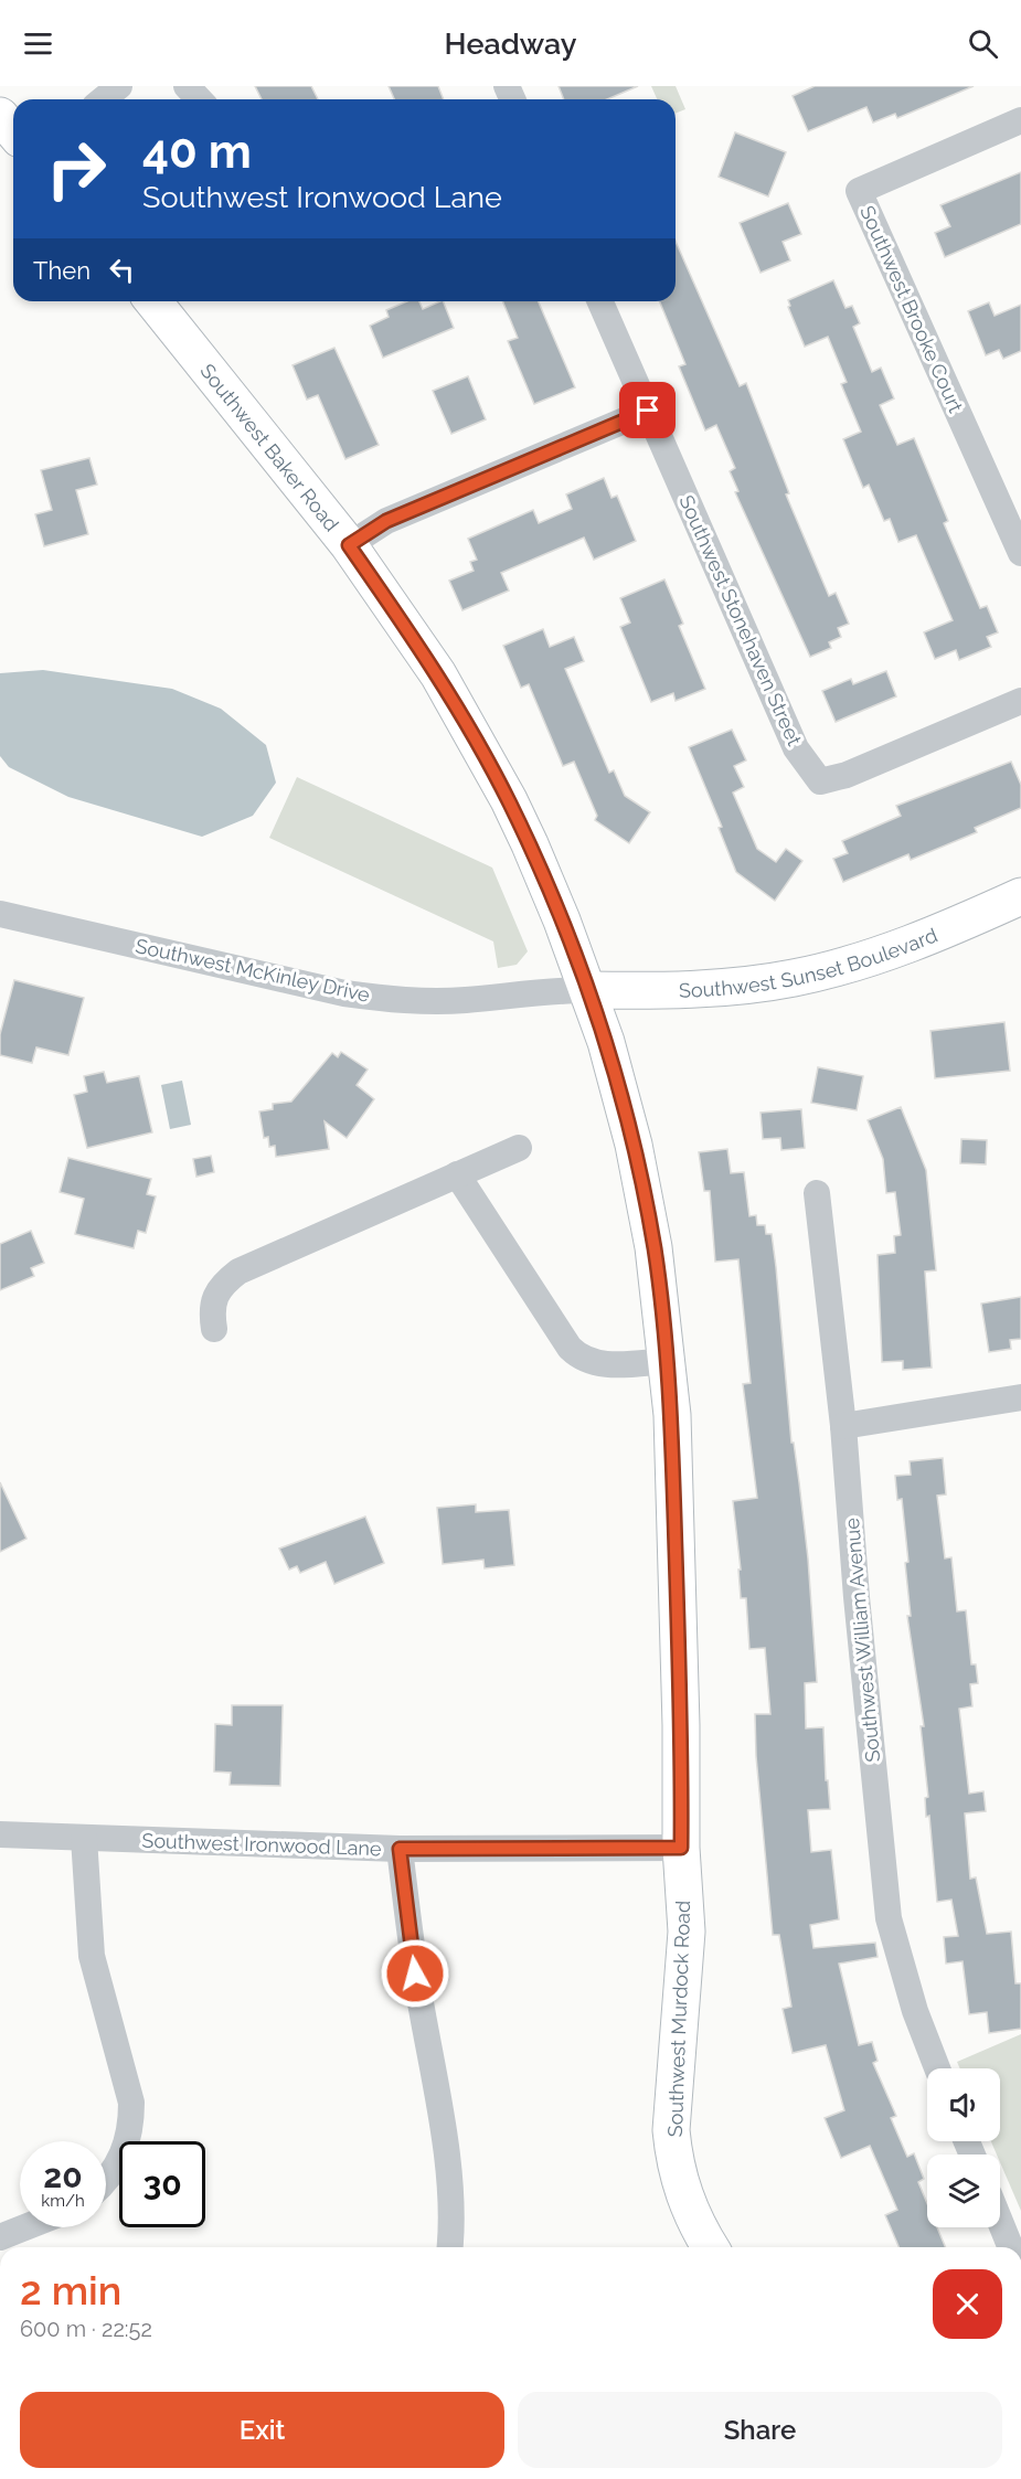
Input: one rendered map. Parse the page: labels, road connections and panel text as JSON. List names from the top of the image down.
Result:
{
  "streets": {
    "main road": ["Southwest Baker Road", "Southwest Sunset Boulevard", "Southwest Murdock Road"],
    "street": [
      "Southwest Brooke Court",
      "Southwest Stonehaven Street",
      "Southwest McKinley Drive",
      "Southwest William Avenue",
      "Southwest Ironwood Lane"
    ]
  },
  "crossings": [
    ["Southwest Baker Road", "Southwest Sunset Boulevard"],
    ["Southwest Baker Road", "Southwest McKinley Drive"],
    ["Southwest Baker Road", "Southwest Murdock Road"],
    ["Southwest Sunset Boulevard", "Southwest McKinley Drive"],
    ["Southwest Sunset Boulevard", "Southwest Murdock Road"],
    ["Southwest McKinley Drive", "Southwest Murdock Road"],
    ["Southwest Ironwood Lane", "Southwest Murdock Road"]
  ],
  "page": {
    "header": "Headway",
    "turn": ["40 m", "Southwest Ironwood Lane"],
    "then": "Then",
    "speed": "20 km/h",
    "limit": "30",
    "heading": ["2 min", "600 m · 22:52"],
    "buttons": ["Exit", "Share"]
  }
}
